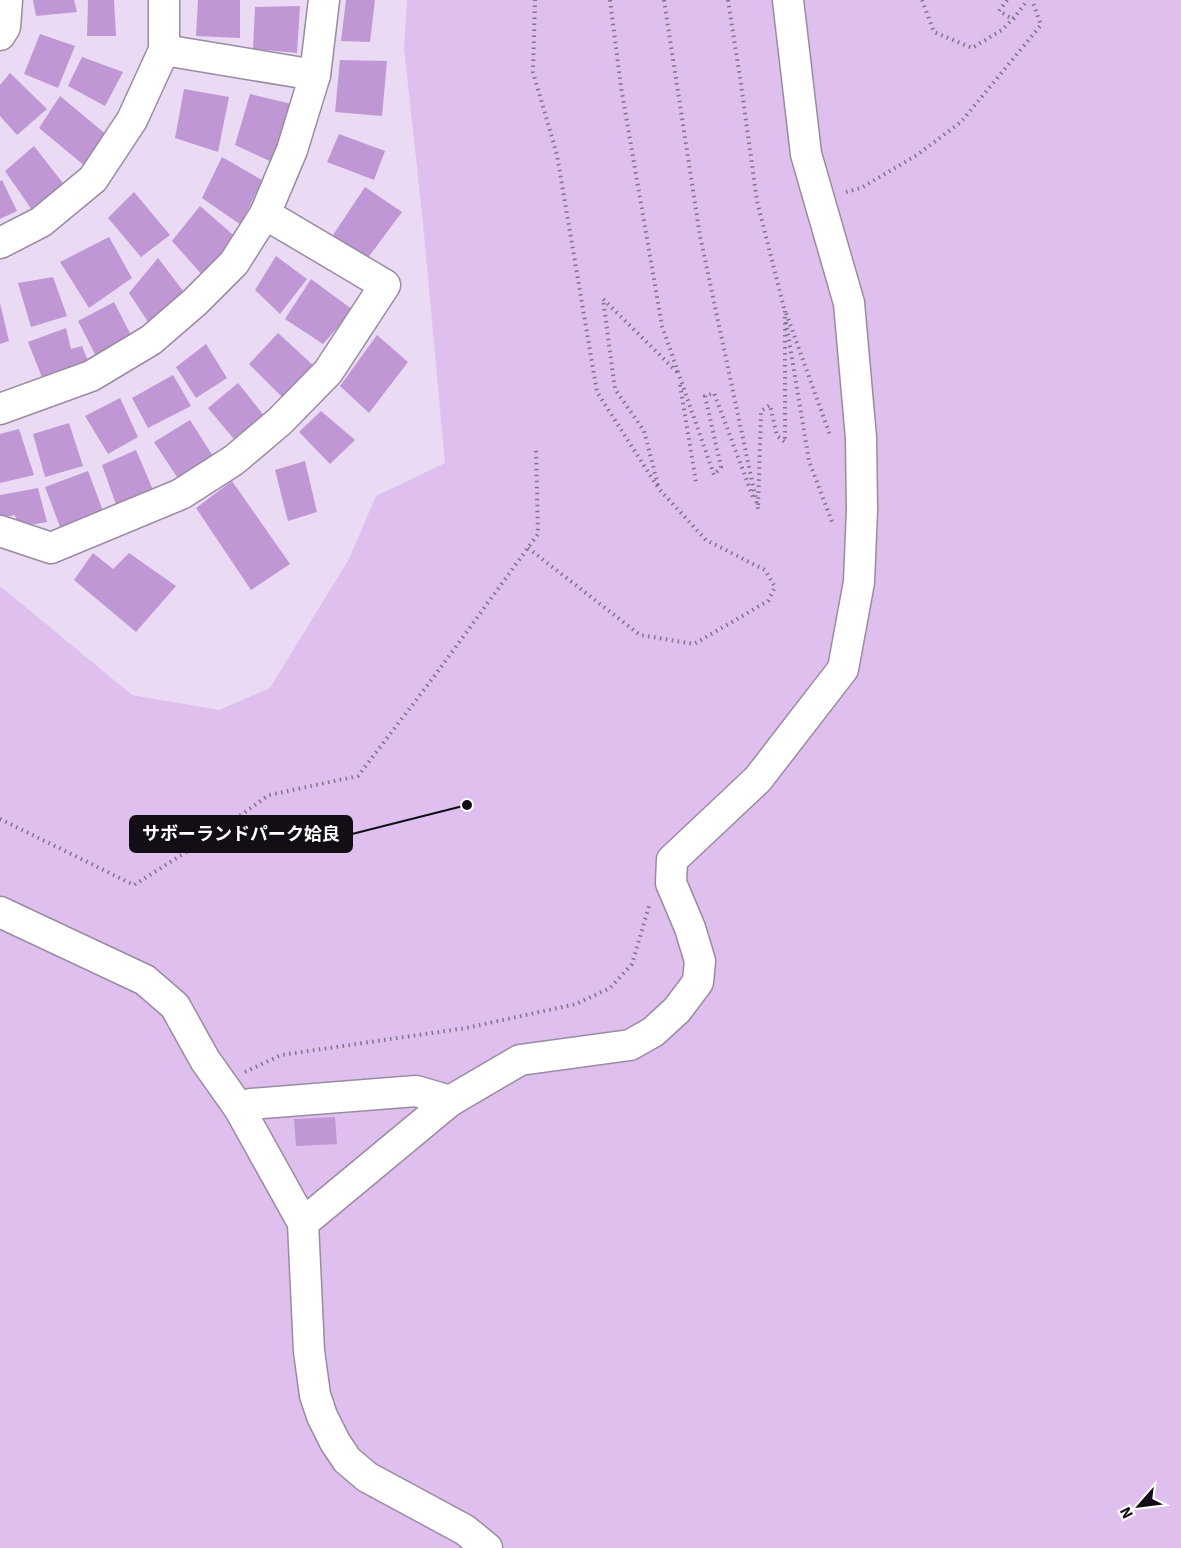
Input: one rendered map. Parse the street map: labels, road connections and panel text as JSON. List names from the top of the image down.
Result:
{
  "places": ["サボーランドパーク姶良"],
  "north": "bottom left"
}
